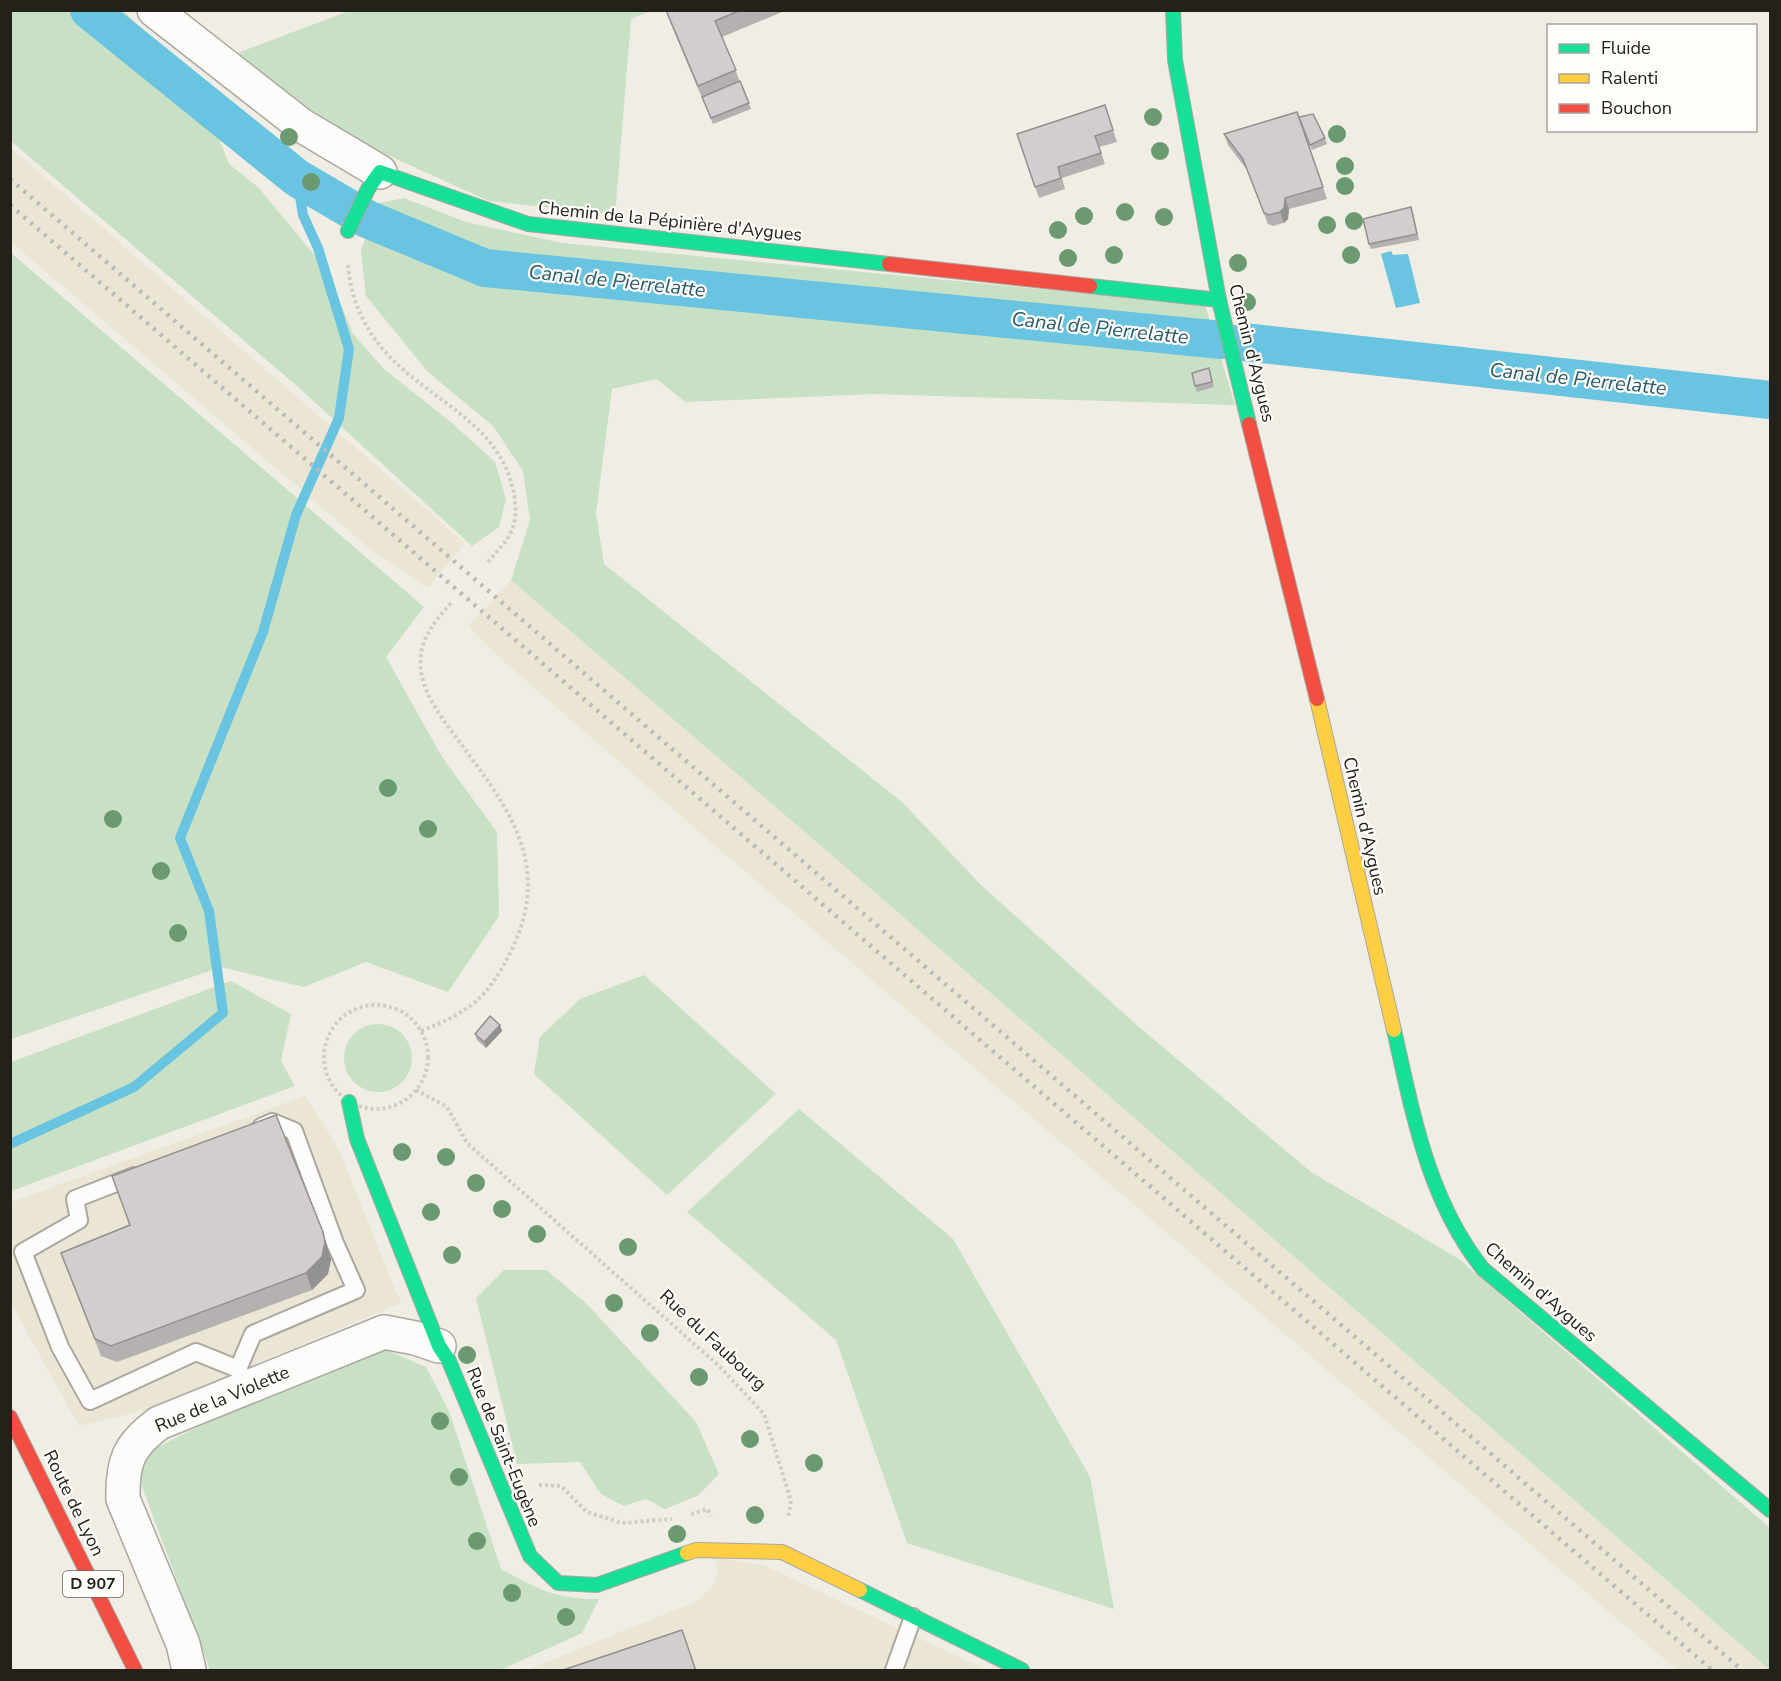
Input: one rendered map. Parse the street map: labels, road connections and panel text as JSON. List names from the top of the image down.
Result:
{
  "streets": {
    "street": [
      "Chemin de la Pépinière d'Aygues",
      "Chemin d'Aygues",
      "Rue de la Violette",
      "Rue de Saint-Eugène",
      "Route de Lyon",
      "D 907"
    ],
    "path": ["Rue du Faubourg"]
  },
  "crossings": [
    ["Chemin de la Pépinière d'Aygues", "Chemin d'Aygues"],
    ["Rue du Faubourg", "Rue de Saint-Eugène"],
    ["Rue de la Violette", "Rue de Saint-Eugène"]
  ],
  "water": ["Canal de Pierrelatte"],
  "legend": ["Fluide", "Ralenti", "Bouchon"]
}
